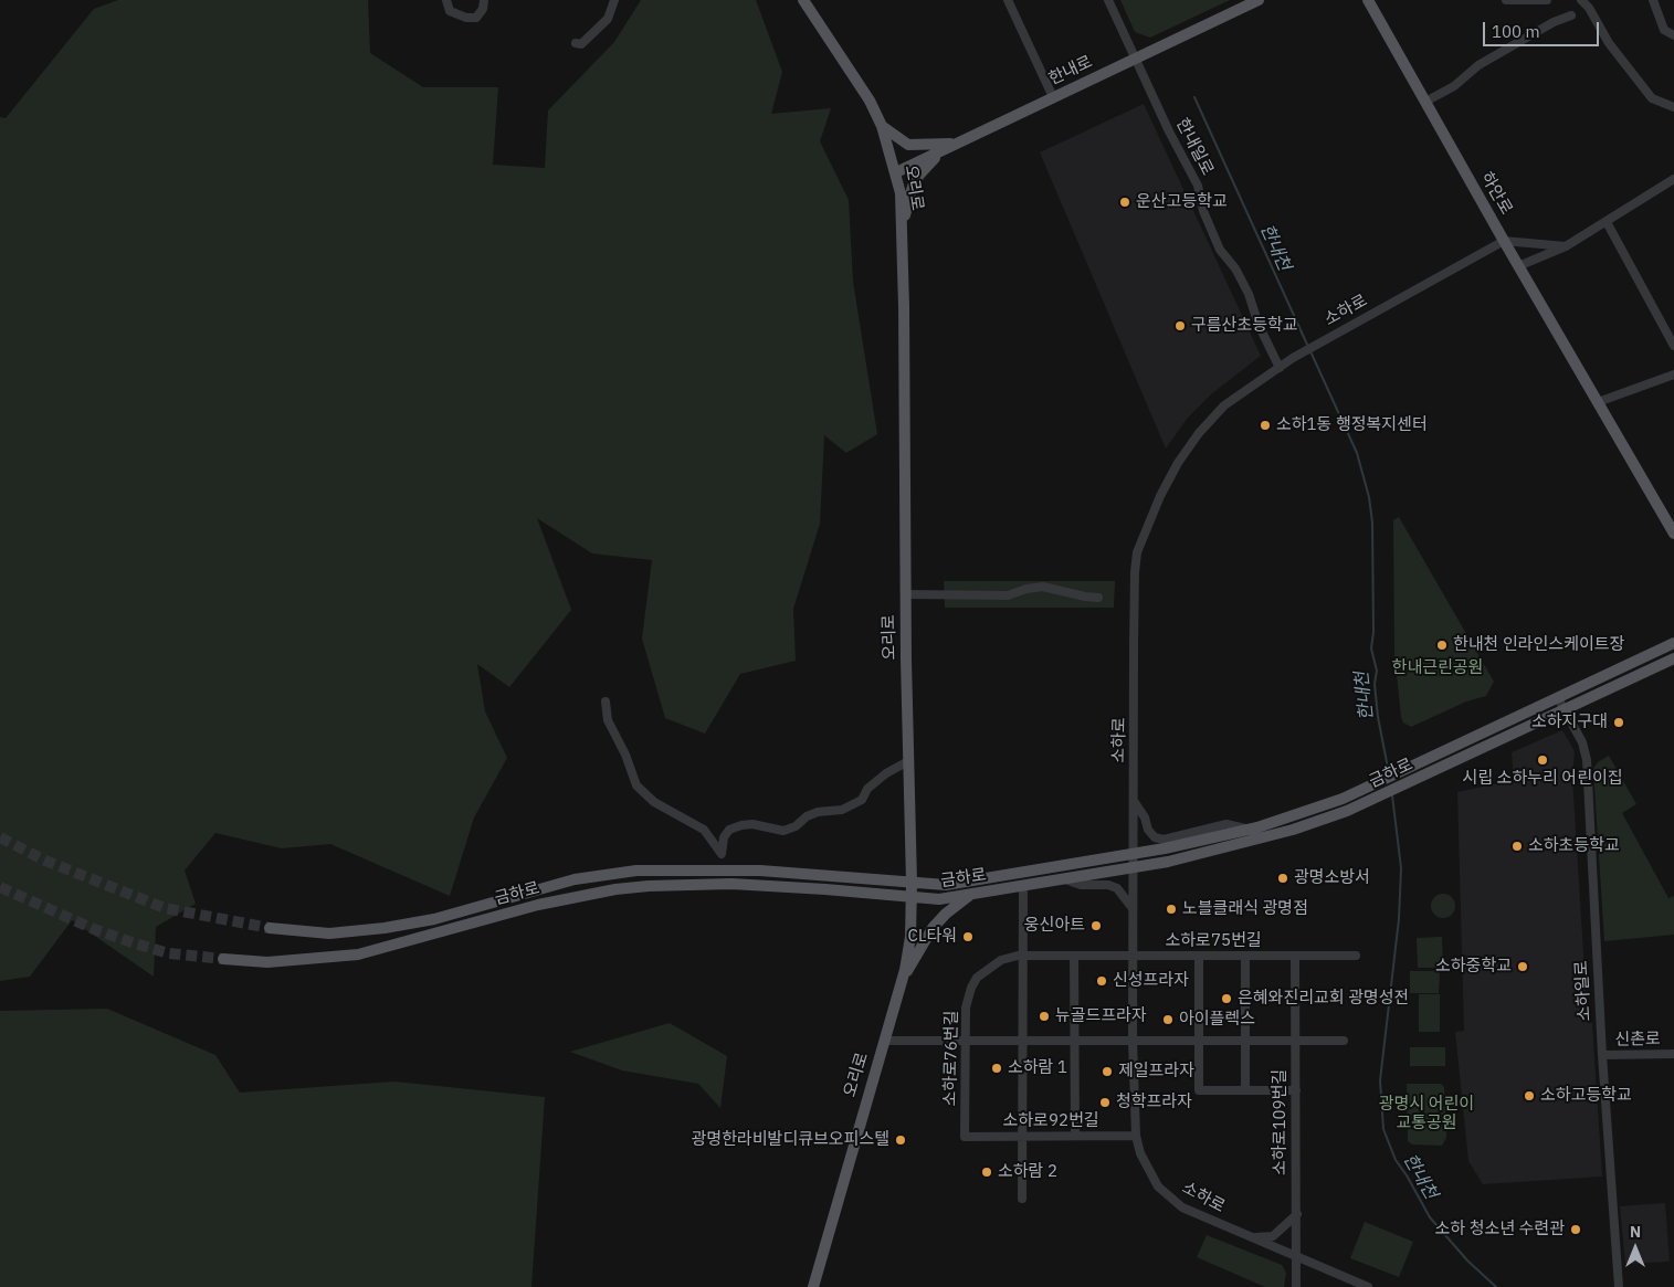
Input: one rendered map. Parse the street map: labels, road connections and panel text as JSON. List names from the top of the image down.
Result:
{
  "streets": {
    "main road": [
      "한내로",
      "오리로",
      "하안로",
      "금하로"
    ],
    "street": [
      "한내일로",
      "소하로",
      "소하로75번길",
      "소하일로",
      "신촌로",
      "소하로76번길",
      "소하로92번길",
      "소하로109번길"
    ]
  },
  "crossings": [
    ["한내로", "한내일로"],
    ["한내로", "오리로"],
    ["한내일로", "소하로"],
    ["오리로", "금하로"],
    ["하안로", "소하로"],
    ["소하로", "금하로"],
    ["소하로", "소하로75번길"],
    ["소하로", "소하로76번길"],
    ["소하로", "소하로92번길"],
    ["소하로", "소하로109번길"],
    ["금하로", "소하일로"],
    ["소하로75번길", "소하로76번길"],
    ["소하로75번길", "소하로109번길"],
    ["소하일로", "신촌로"],
    ["소하로76번길", "소하로92번길"]
  ],
  "water": ["한내천"],
  "parks": ["한내근린공원", "광명시 어린이 교통공원"],
  "places": [
    "운산고등학교",
    "구름산초등학교",
    "소하1동 행정복지센터",
    "한내천 인라인스케이트장",
    "소하지구대",
    "시립 소하누리 어린이집",
    "소하초등학교",
    "광명소방서",
    "노블클래식 광명점",
    "웅신아트",
    "CL타워",
    "소하중학교",
    "신성프라자",
    "은혜와진리교회 광명성전",
    "뉴골드프라자",
    "아이플렉스",
    "소하람 1",
    "제일프라자",
    "소하고등학교",
    "청학프라자",
    "광명한라비발디큐브오피스텔",
    "소하람 2",
    "소하 청소년 수련관"
  ],
  "scale_bar": "100 m",
  "north": "top"
}
